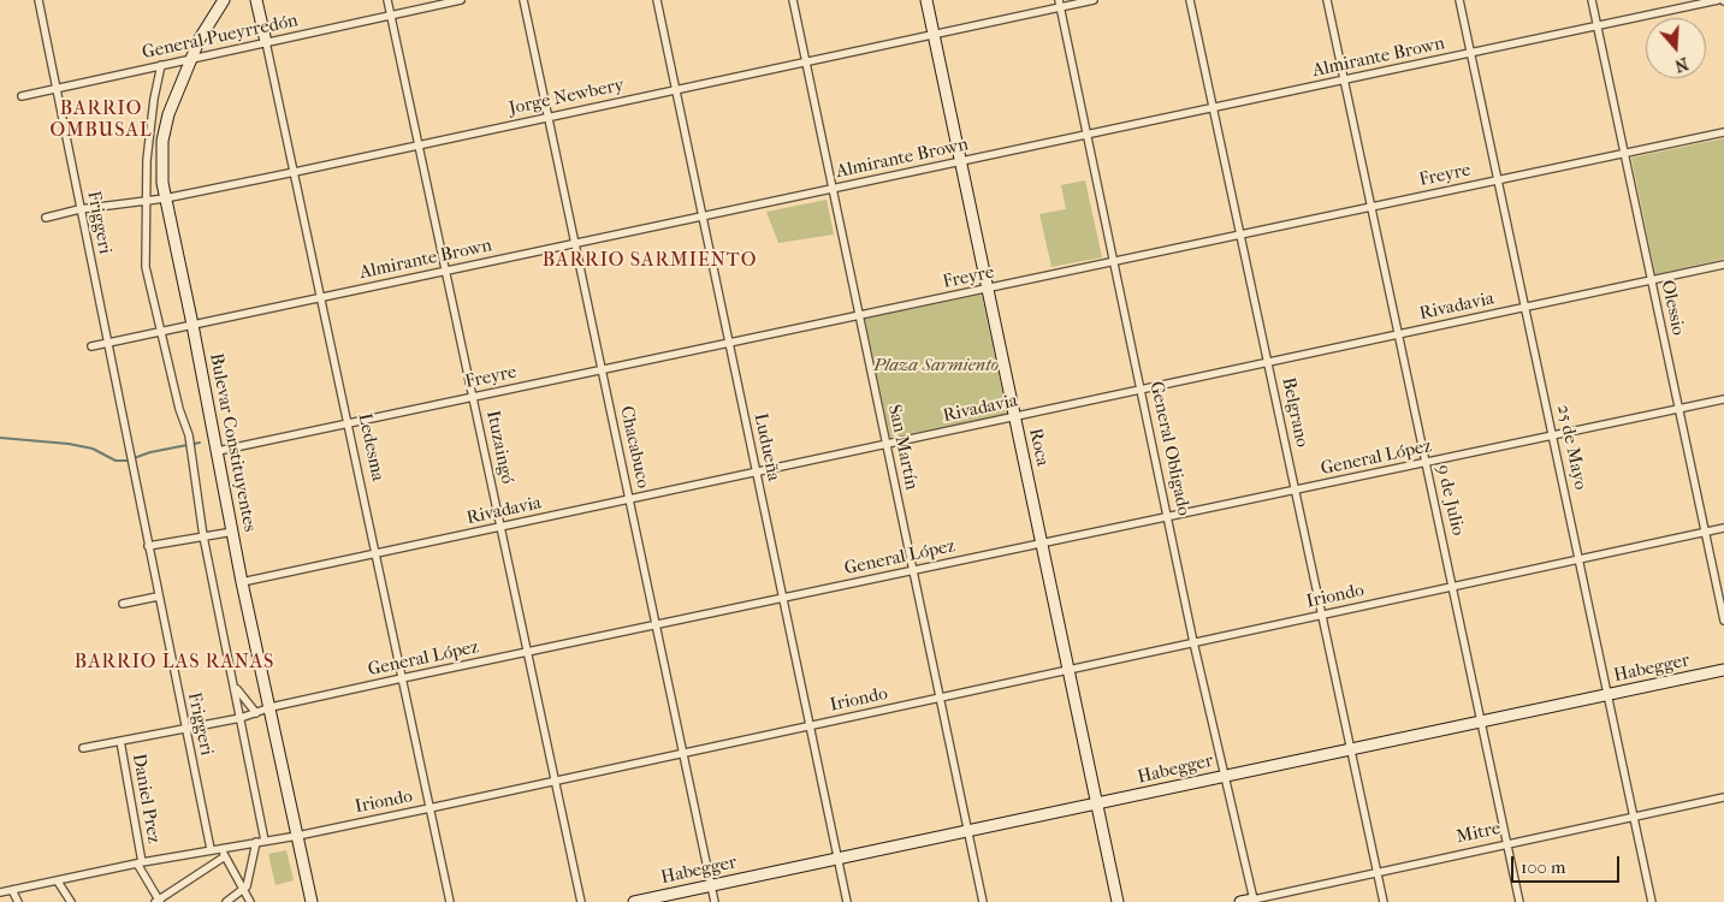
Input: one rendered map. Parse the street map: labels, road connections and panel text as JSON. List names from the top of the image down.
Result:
{
  "streets": {
    "street": [
      "General Pueyrredón",
      "Almirante Brown",
      "Jorge Newbery",
      "Freyre",
      "Friggeri",
      "Rivadavia",
      "Olessio",
      "Belgrano",
      "Bulevar Constituyentes",
      "Ledesma",
      "Ituzaingó",
      "Chacabuco",
      "Ludueña",
      "San Martín",
      "Roca",
      "25 de Mayo",
      "General Obligado",
      "General López",
      "9 de Julio",
      "Iriondo",
      "Habegger",
      "Daniel Prez",
      "Mitre"
    ]
  },
  "crossings": [
    ["General Pueyrredón", "Friggeri"],
    ["General Pueyrredón", "Bulevar Constituyentes"],
    ["General Pueyrredón", "Ledesma"],
    ["General Pueyrredón", "Ituzaingó"],
    ["Almirante Brown", "Friggeri"],
    ["Almirante Brown", "Olessio"],
    ["Almirante Brown", "Belgrano"],
    ["Almirante Brown", "Bulevar Constituyentes"],
    ["Almirante Brown", "Ledesma"],
    ["Almirante Brown", "Ituzaingó"],
    ["Almirante Brown", "Chacabuco"],
    ["Almirante Brown", "Ludueña"],
    ["Almirante Brown", "San Martín"],
    ["Almirante Brown", "Roca"],
    ["Almirante Brown", "25 de Mayo"],
    ["Almirante Brown", "General Obligado"],
    ["Almirante Brown", "9 de Julio"],
    ["Jorge Newbery", "Friggeri"],
    ["Jorge Newbery", "Bulevar Constituyentes"],
    ["Jorge Newbery", "Ledesma"],
    ["Jorge Newbery", "Ituzaingó"],
    ["Jorge Newbery", "Chacabuco"],
    ["Jorge Newbery", "Ludueña"],
    ["Jorge Newbery", "San Martín"],
    ["Jorge Newbery", "Roca"],
    ["Jorge Newbery", "General Obligado"],
    ["Freyre", "Olessio"],
    ["Freyre", "Belgrano"],
    ["Freyre", "Bulevar Constituyentes"],
    ["Freyre", "Ledesma"],
    ["Freyre", "Ituzaingó"],
    ["Freyre", "Chacabuco"],
    ["Freyre", "Ludueña"],
    ["Freyre", "San Martín"],
    ["Freyre", "Roca"],
    ["Freyre", "25 de Mayo"],
    ["Freyre", "General Obligado"],
    ["Freyre", "9 de Julio"],
    ["Friggeri", "General López"],
    ["Friggeri", "Iriondo"],
    ["Rivadavia", "Olessio"],
    ["Rivadavia", "Belgrano"],
    ["Rivadavia", "Bulevar Constituyentes"],
    ["Rivadavia", "Ledesma"],
    ["Rivadavia", "Ituzaingó"],
    ["Rivadavia", "Chacabuco"],
    ["Rivadavia", "Ludueña"],
    ["Rivadavia", "San Martín"],
    ["Rivadavia", "Roca"],
    ["Rivadavia", "25 de Mayo"],
    ["Rivadavia", "General Obligado"],
    ["Rivadavia", "9 de Julio"],
    ["Olessio", "General López"],
    ["Olessio", "Iriondo"],
    ["Belgrano", "General López"],
    ["Belgrano", "Iriondo"],
    ["Belgrano", "Habegger"],
    ["Belgrano", "Mitre"],
    ["Bulevar Constituyentes", "General López"],
    ["Bulevar Constituyentes", "Iriondo"],
    ["Ledesma", "General López"],
    ["Ledesma", "Iriondo"],
    ["Ituzaingó", "General López"],
    ["Ituzaingó", "Iriondo"],
    ["Chacabuco", "General López"],
    ["Chacabuco", "Iriondo"],
    ["Chacabuco", "Habegger"],
    ["Ludueña", "General López"],
    ["Ludueña", "Iriondo"],
    ["Ludueña", "Habegger"],
    ["San Martín", "General López"],
    ["San Martín", "Iriondo"],
    ["San Martín", "Habegger"],
    ["Roca", "General López"],
    ["Roca", "Iriondo"],
    ["Roca", "Habegger"],
    ["25 de Mayo", "General López"],
    ["25 de Mayo", "Iriondo"],
    ["25 de Mayo", "Habegger"],
    ["25 de Mayo", "Mitre"],
    ["General Obligado", "General López"],
    ["General Obligado", "Iriondo"],
    ["General Obligado", "Habegger"],
    ["General Obligado", "Mitre"],
    ["General López", "9 de Julio"],
    ["General López", "Daniel Prez"],
    ["9 de Julio", "Iriondo"],
    ["9 de Julio", "Habegger"],
    ["9 de Julio", "Mitre"],
    ["Iriondo", "Daniel Prez"]
  ],
  "districts": ["BARRIO OMBUSAL", "BARRIO SARMIENTO", "BARRIO LAS RANAS"],
  "parks": ["Plaza Sarmiento"],
  "scale_bar": "100 m",
  "north": "bottom"
}
